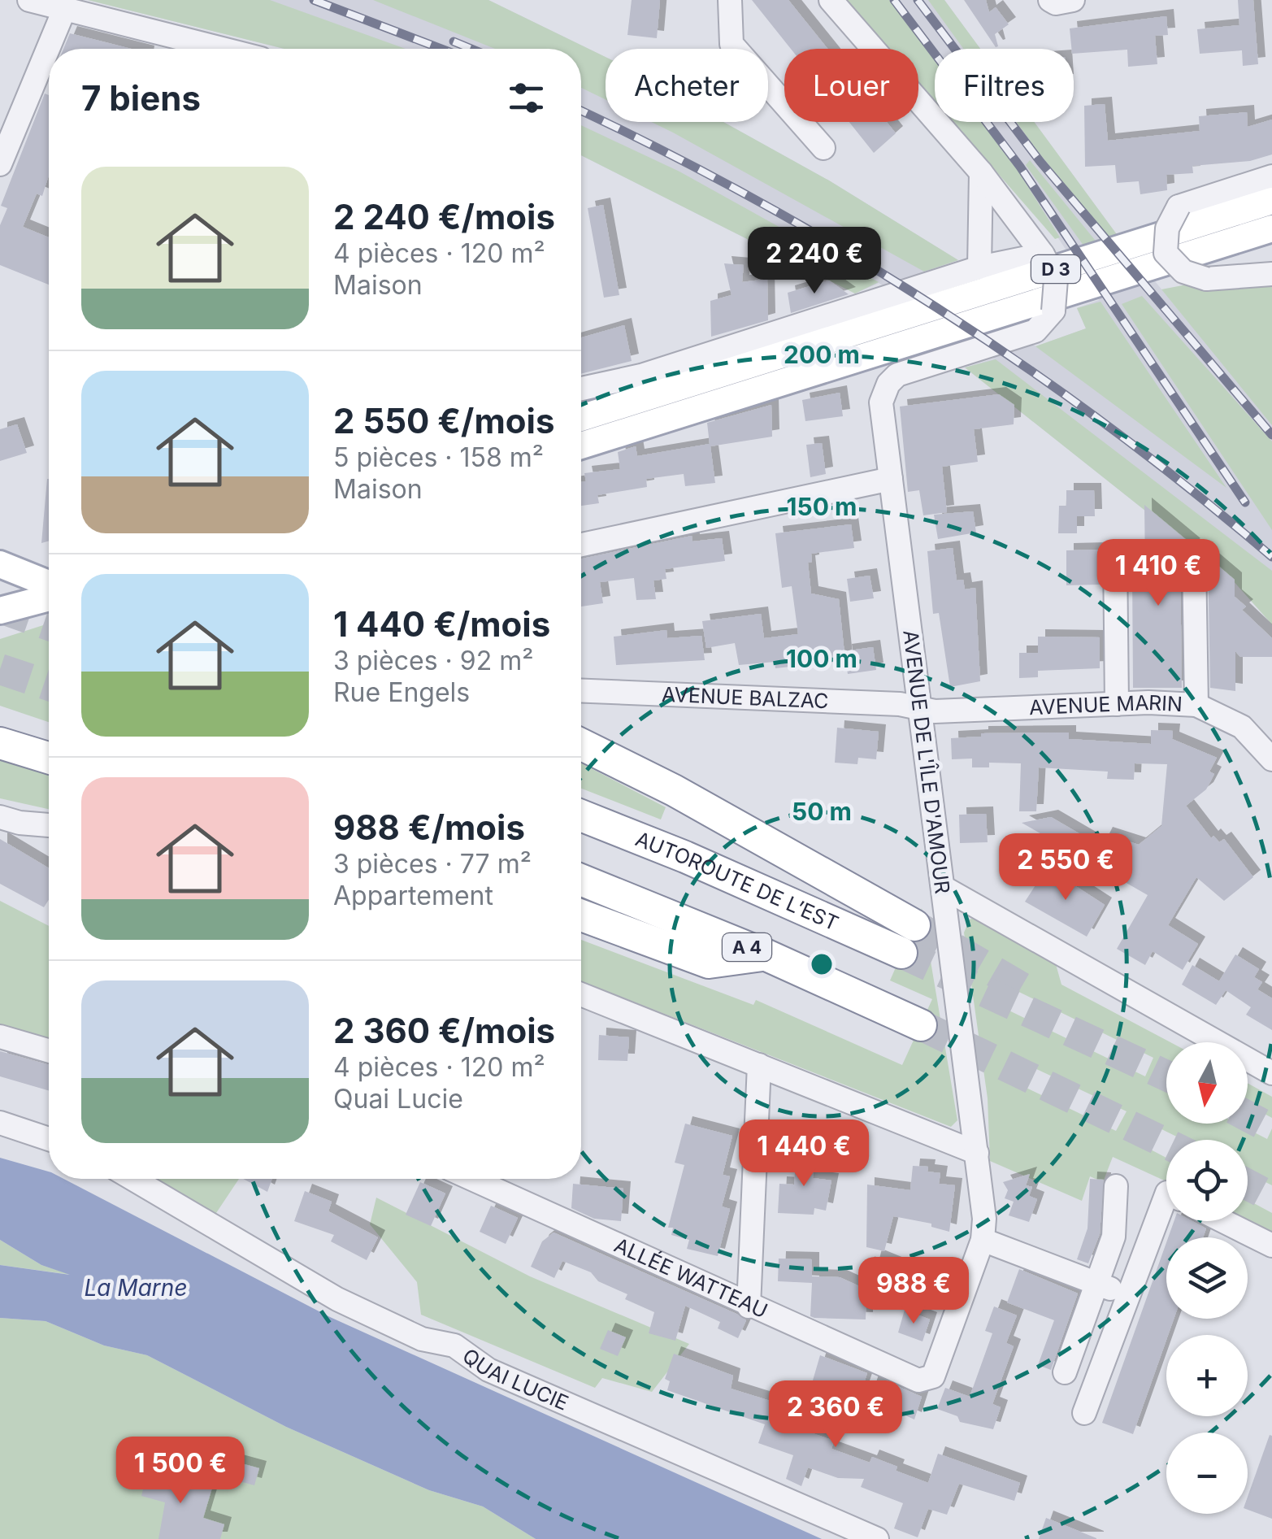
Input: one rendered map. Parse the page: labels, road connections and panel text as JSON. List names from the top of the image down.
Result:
{
  "streets": {
    "highway": ["AUTOROUTE DE L’EST", "A 4"],
    "main road": ["D 3"],
    "street": [
      "AVENUE BALZAC",
      "AVENUE MARIN",
      "AVENUE DE L'ÎLE D'AMOUR",
      "ALLÉE WATTEAU",
      "QUAI LUCIE"
    ]
  },
  "crossings": [
    ["AVENUE BALZAC", "AVENUE MARIN"],
    ["AVENUE BALZAC", "AVENUE DE L'ÎLE D'AMOUR"],
    ["AVENUE MARIN", "AVENUE DE L'ÎLE D'AMOUR"],
    ["AVENUE DE L'ÎLE D'AMOUR", "ALLÉE WATTEAU"]
  ],
  "water": ["La Marne"],
  "north": "bottom",
  "page": {
    "chip": ["Acheter", "Louer", "Filtres"],
    "heading": "7 biens",
    "list": [
      {
        "name": "2 240 €/mois",
        "note": "4 pièces · 120 m² · Maison"
      },
      {
        "name": "2 550 €/mois",
        "note": "5 pièces · 158 m² · Maison"
      },
      {
        "name": "1 440 €/mois",
        "note": "3 pièces · 92 m² · Rue Engels"
      },
      {
        "name": "988 €/mois",
        "note": "3 pièces · 77 m² · Appartement"
      },
      {
        "name": "2 360 €/mois",
        "note": "4 pièces · 120 m² · Quai Lucie"
      }
    ],
    "price": [
      "2 240 €",
      "1 410 €",
      "2 550 €",
      "1 440 €",
      "988 €",
      "2 360 €",
      "1 500 €"
    ],
    "map_buttons": ["+", "−"]
  },
  "rings": [
    "200 m",
    "150 m",
    "100 m",
    "50 m"
  ]
}
